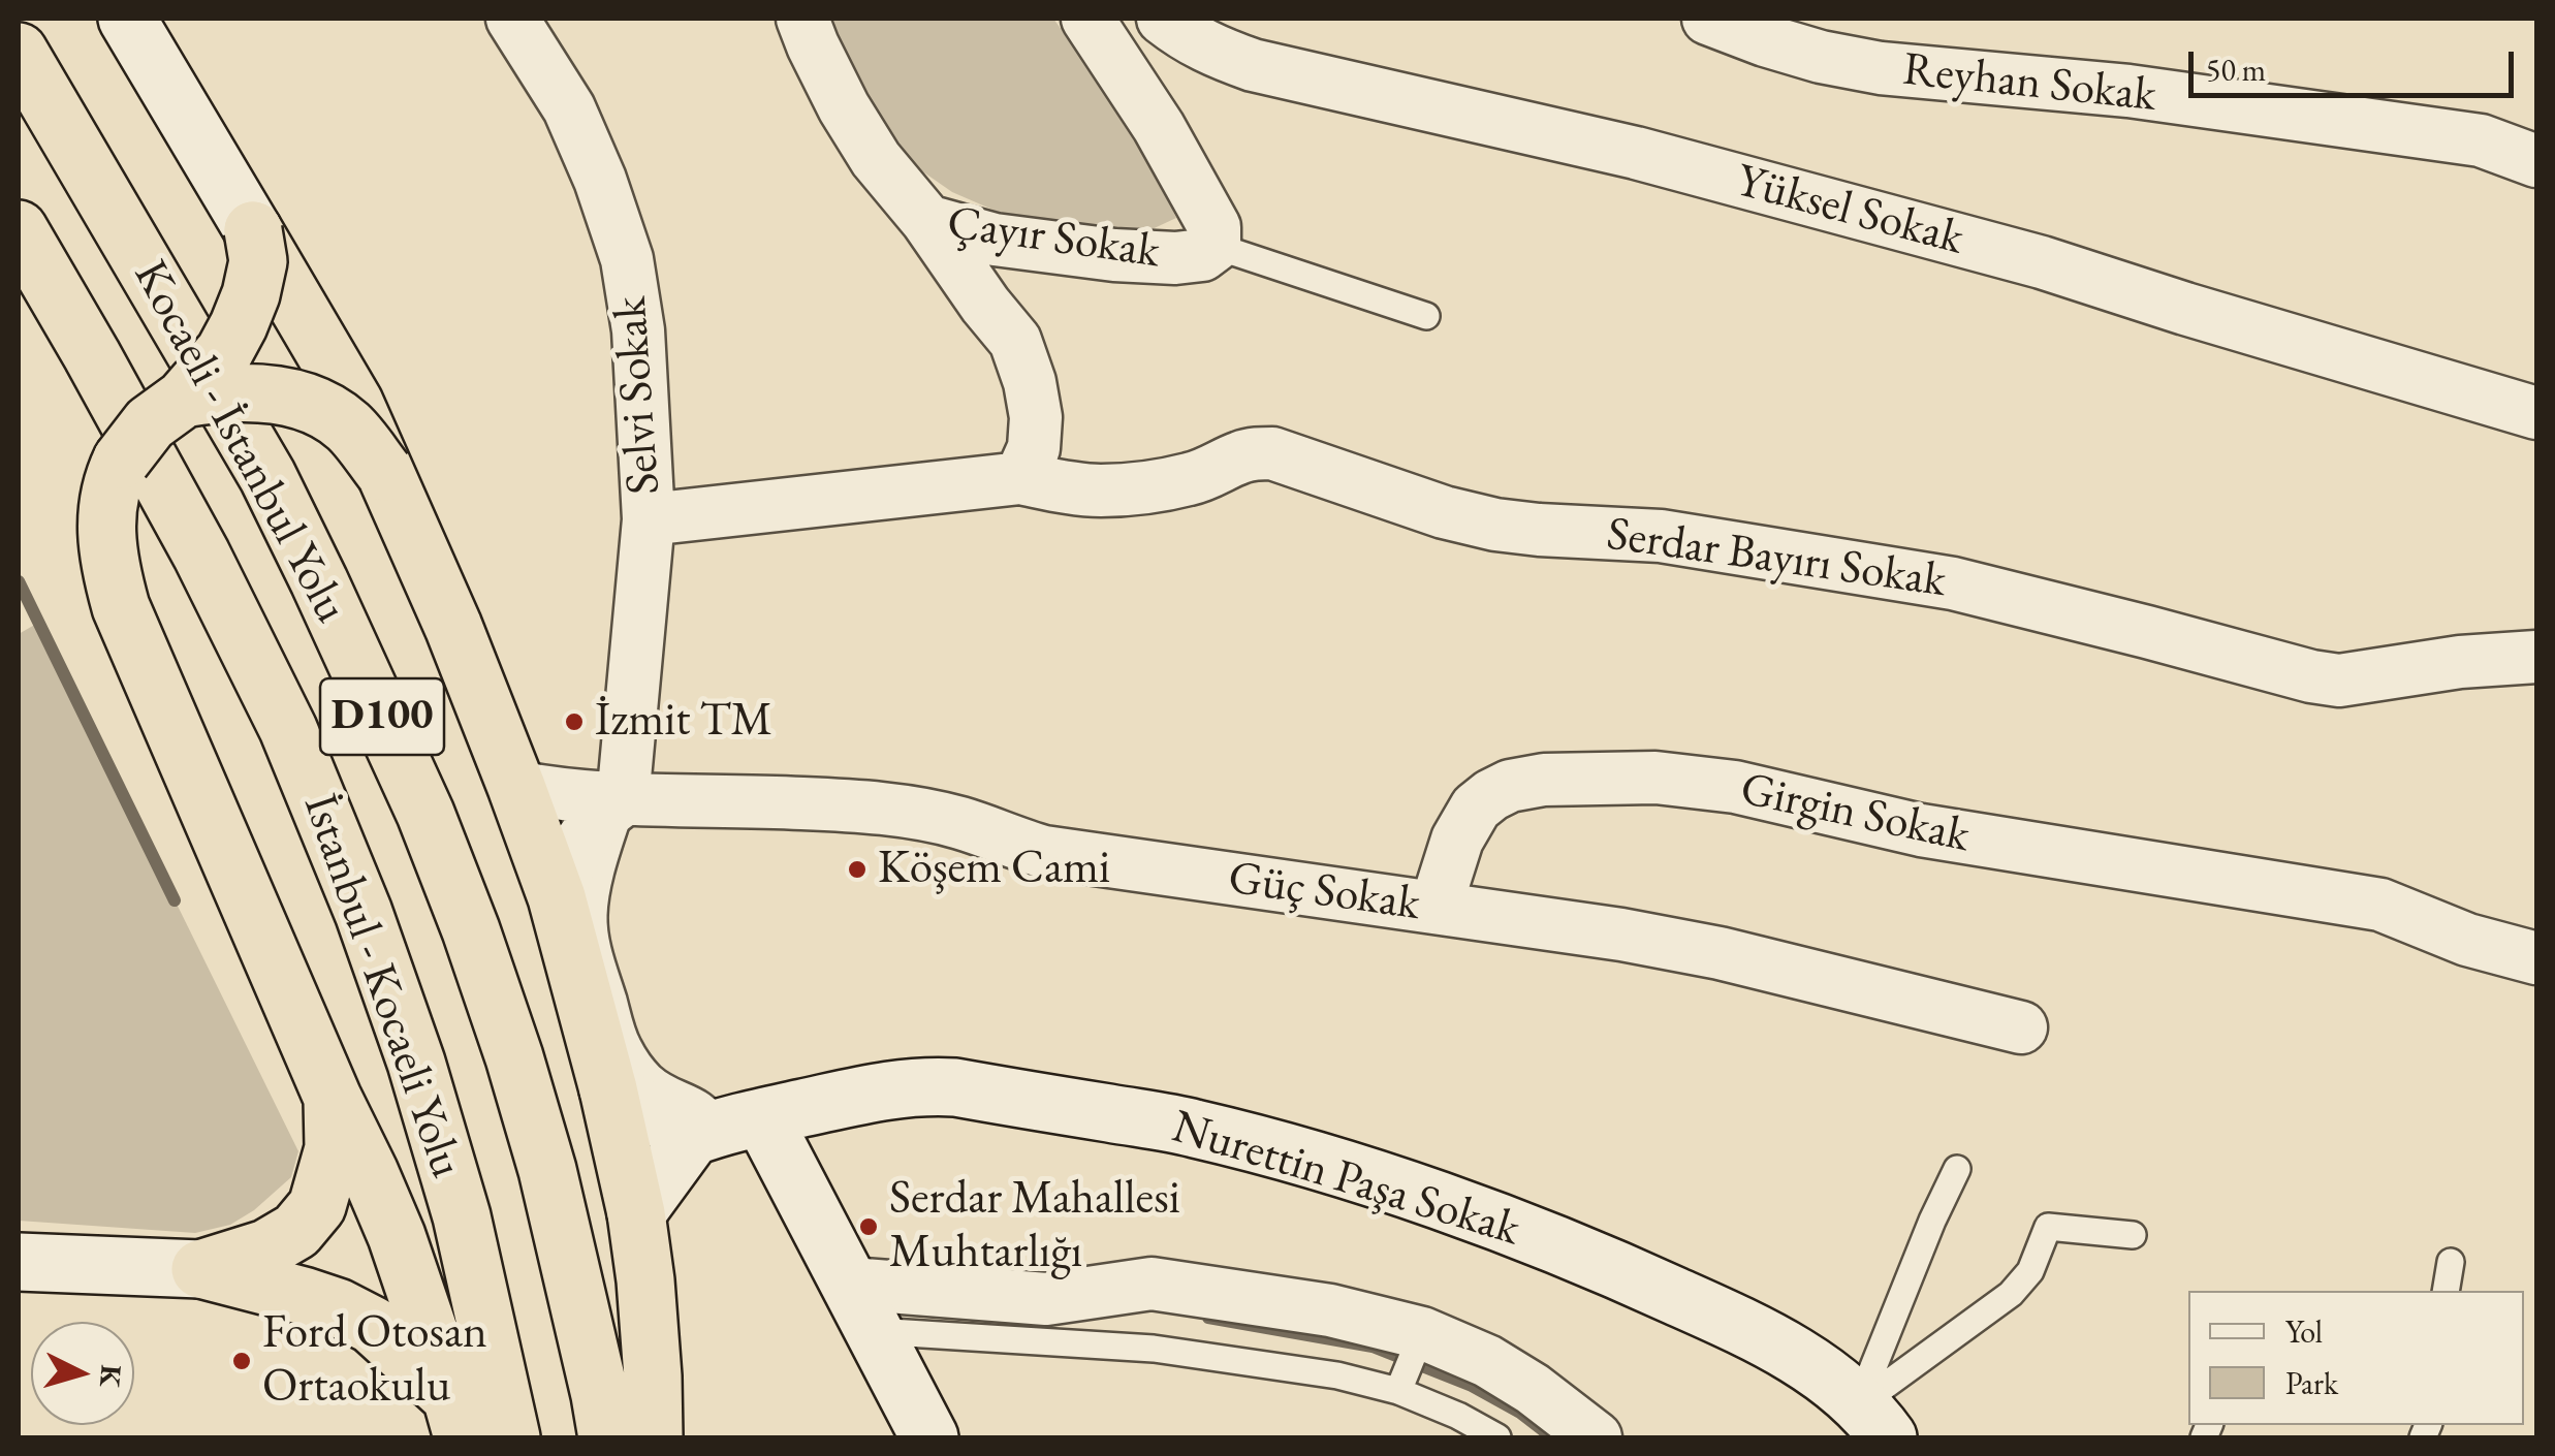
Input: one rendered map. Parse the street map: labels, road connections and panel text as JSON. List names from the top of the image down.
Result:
{
  "streets": {
    "highway": ["Kocaeli - İstanbul Yolu", "D100", "İstanbul - Kocaeli Yolu"],
    "street": [
      "Reyhan Sokak",
      "Yüksel Sokak",
      "Çayır Sokak",
      "Selvi Sokak",
      "Serdar Bayırı Sokak",
      "Girgin Sokak",
      "Güç Sokak",
      "Nurettin Paşa Sokak"
    ]
  },
  "crossings": [
    ["Selvi Sokak", "Serdar Bayırı Sokak"],
    ["Selvi Sokak", "Güç Sokak"],
    ["Girgin Sokak", "Güç Sokak"]
  ],
  "places": [
    "İzmit TM",
    "Köşem Cami",
    "Serdar Mahallesi Muhtarlığı",
    "Ford Otosan Ortaokulu"
  ],
  "legend": ["Yol", "Park"],
  "scale_bar": "50 m",
  "north": "right"
}
